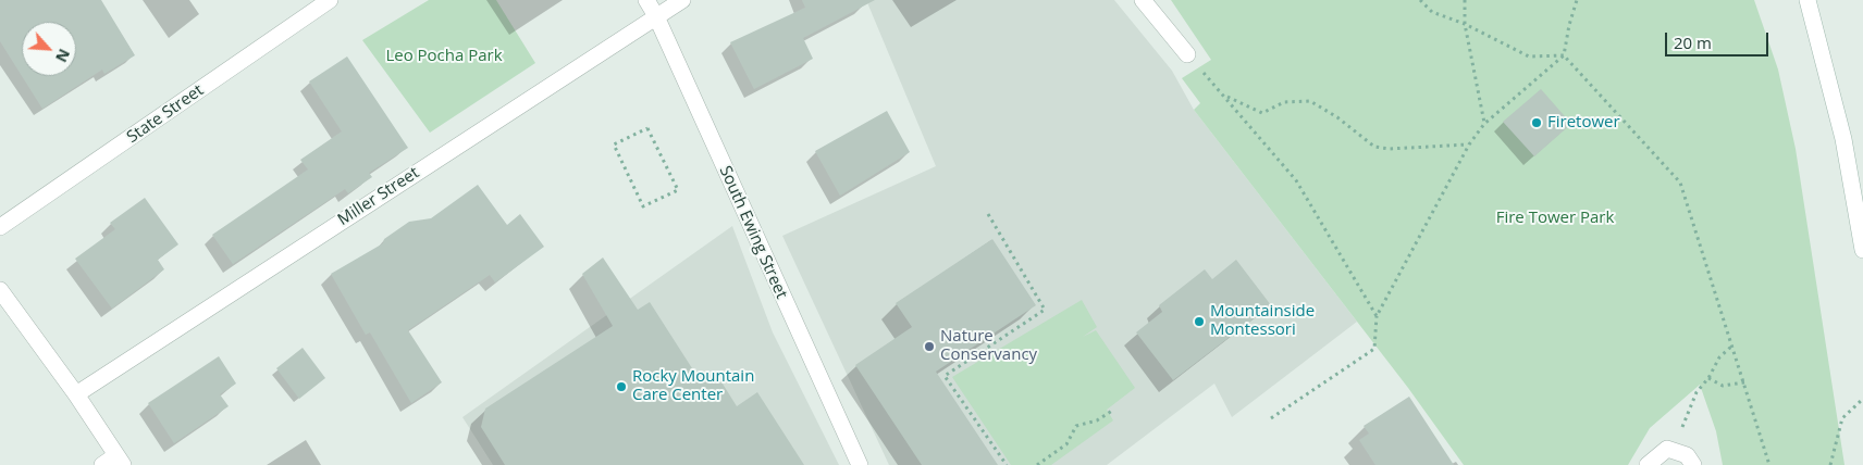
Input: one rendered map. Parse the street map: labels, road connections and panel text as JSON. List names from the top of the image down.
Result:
{
  "streets": {
    "street": ["State Street", "Miller Street", "South Ewing Street"]
  },
  "crossings": [
    ["Miller Street", "South Ewing Street"]
  ],
  "parks": ["Leo Pocha Park", "Fire Tower Park"],
  "places": [
    "Firetower",
    "Mountainside Montessori",
    "Nature Conservancy",
    "Rocky Mountain Care Center"
  ],
  "scale_bar": "20 m",
  "north": "bottom right"
}
